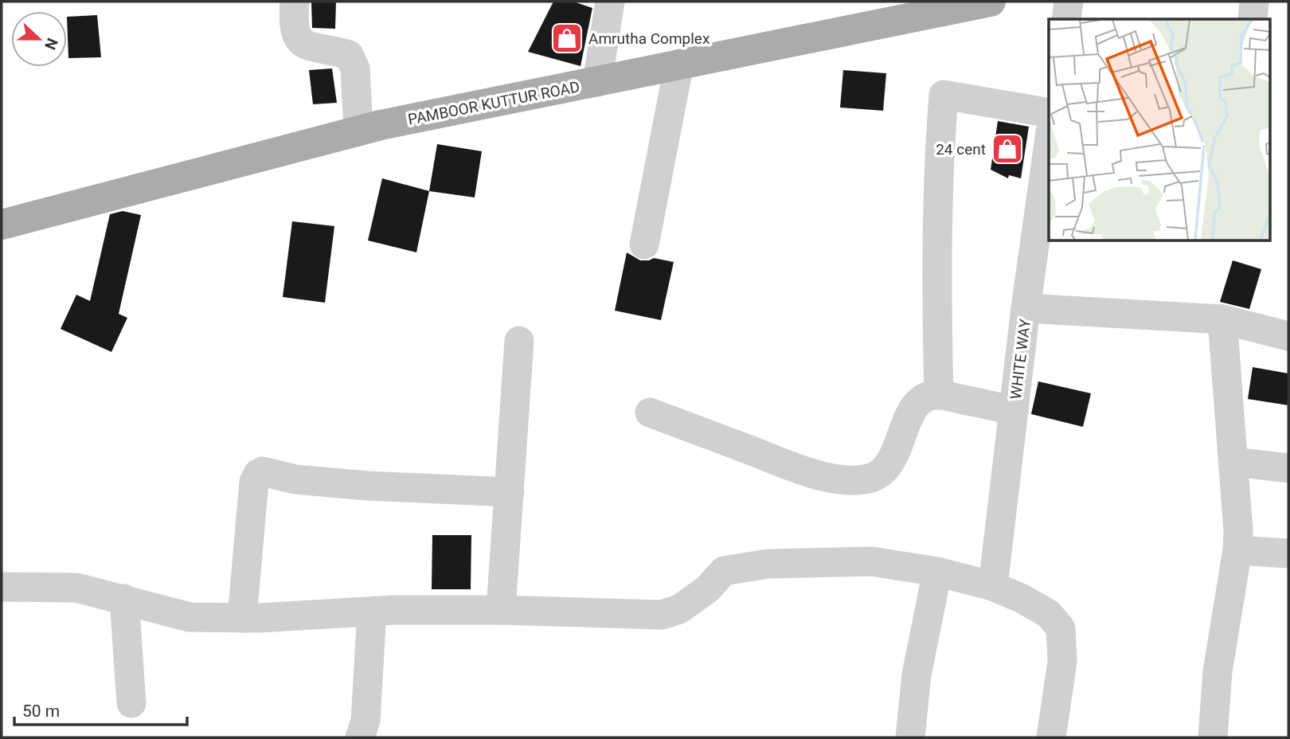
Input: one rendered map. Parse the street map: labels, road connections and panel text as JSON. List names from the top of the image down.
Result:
{
  "streets": {
    "main road": ["PAMBOOR KUTTUR ROAD"],
    "street": ["WHITE WAY"]
  },
  "places": {
    "shop": ["Amrutha Complex", "24 cent"]
  },
  "scale_bar": "50 m",
  "north": "right"
}
